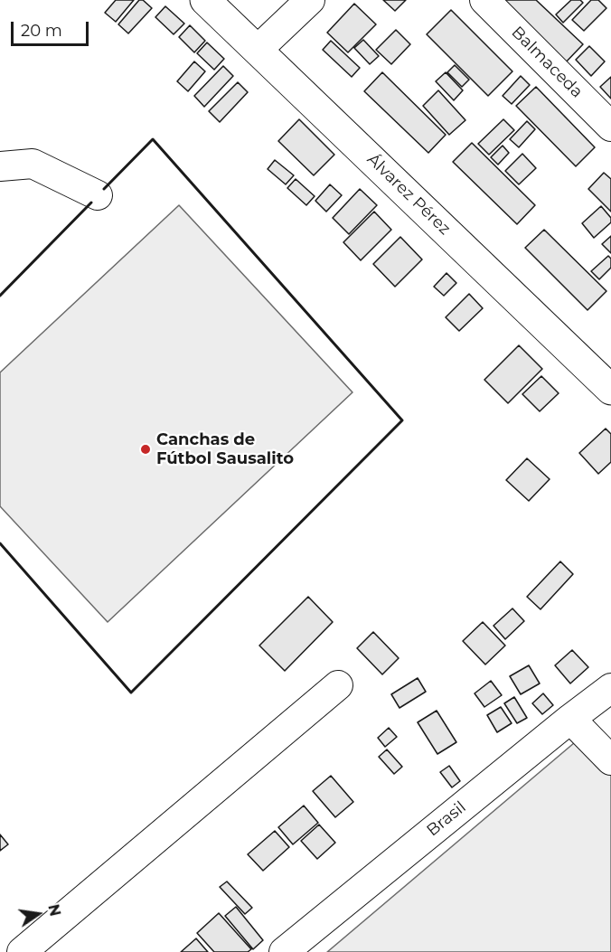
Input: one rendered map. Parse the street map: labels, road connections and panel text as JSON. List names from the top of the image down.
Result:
{
  "streets": {
    "main road": ["Álvarez Pérez"],
    "street": ["Balmaceda", "Brasil"]
  },
  "places": ["Canchas de Fútbol Sausalito"],
  "scale_bar": "20 m",
  "north": "right"
}
